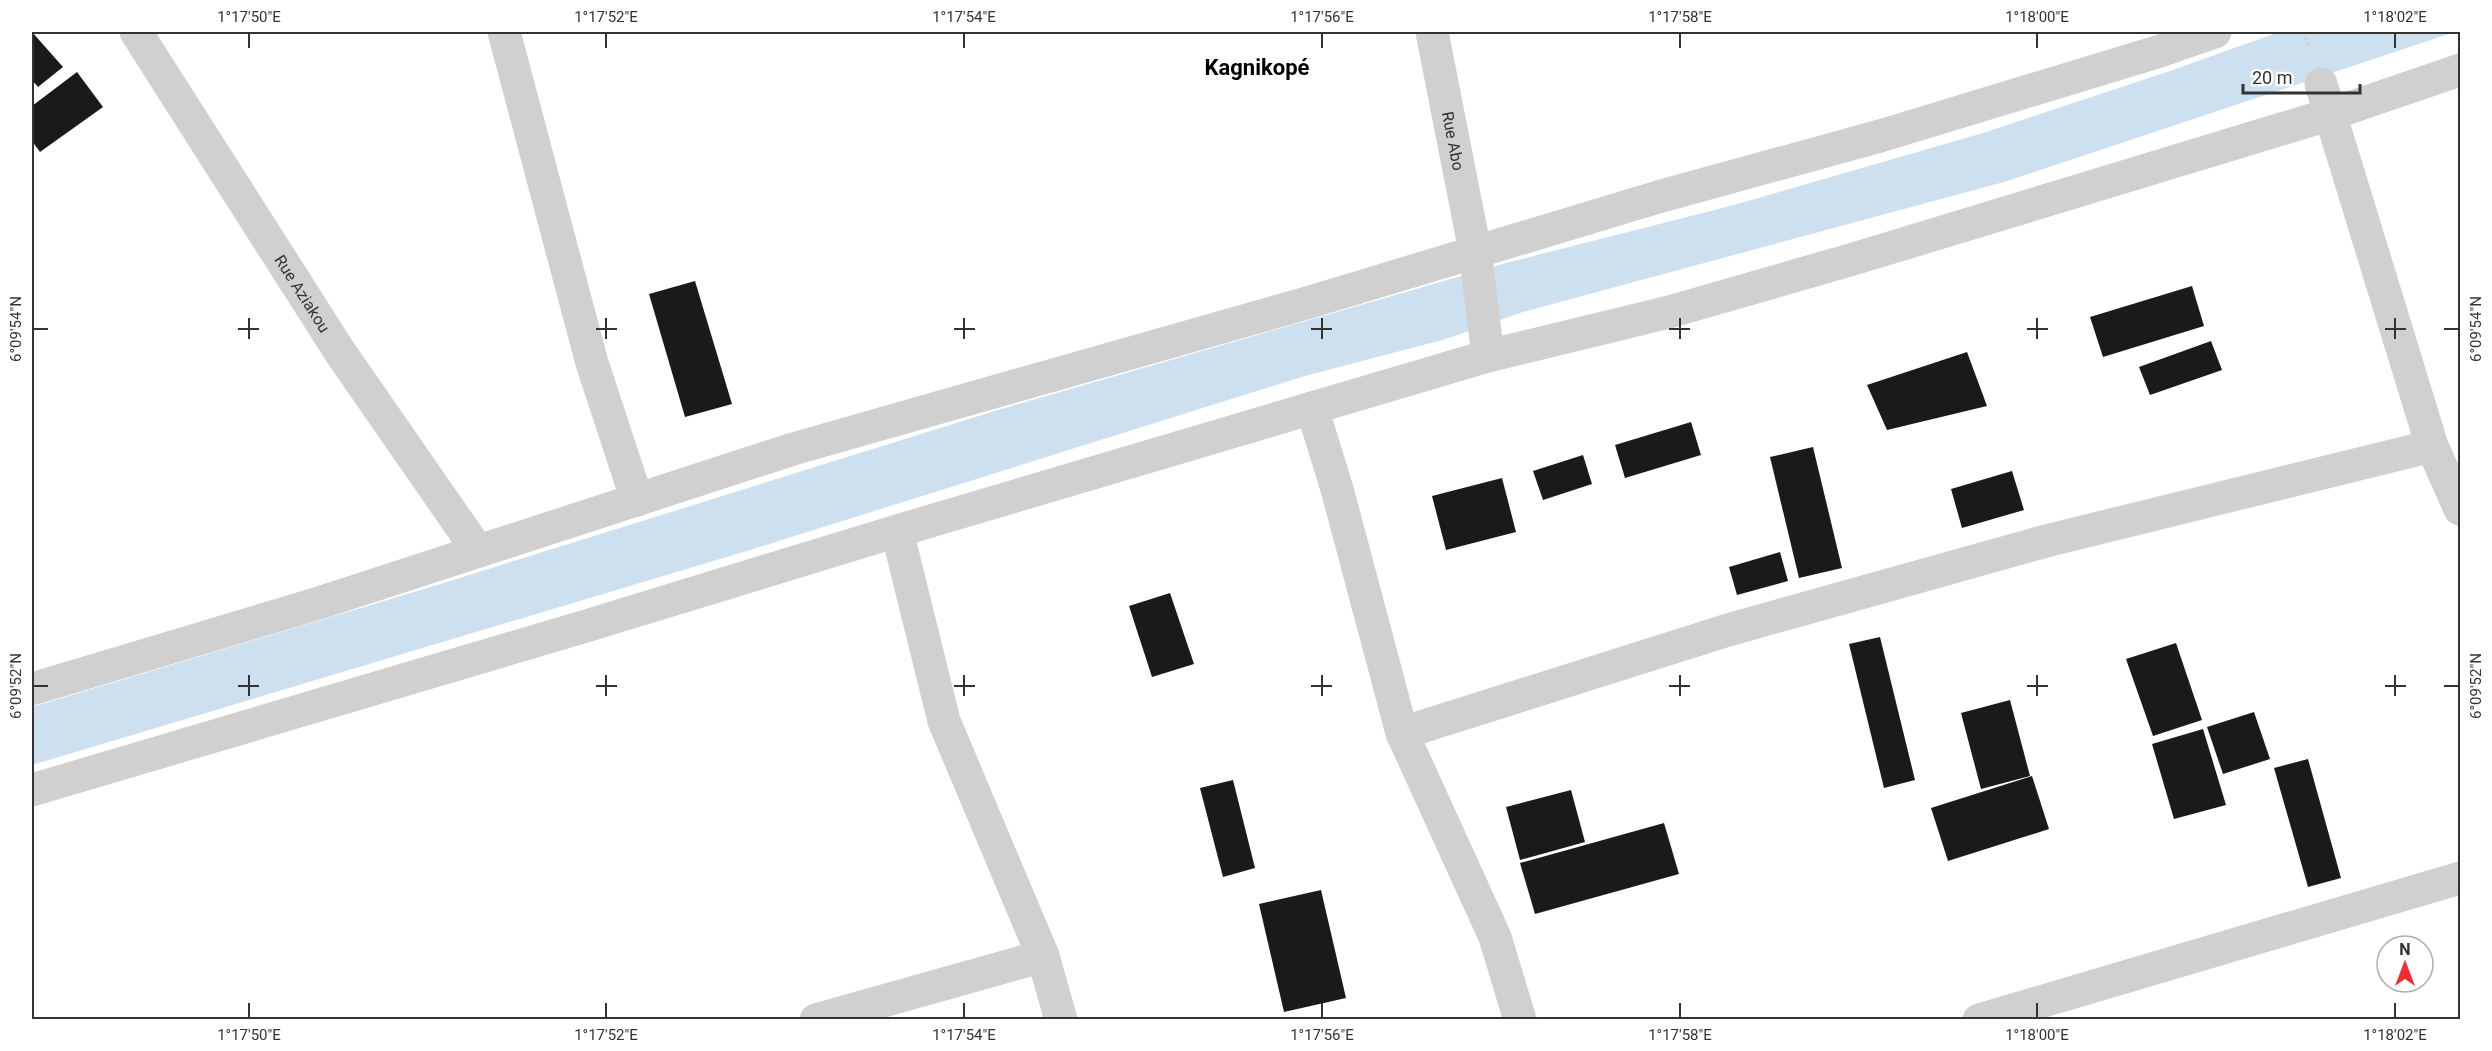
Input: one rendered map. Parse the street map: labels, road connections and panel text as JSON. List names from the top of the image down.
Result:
{
  "streets": {
    "street": ["Rue Abo", "Rue Aziakou"]
  },
  "districts": ["Kagnikopé"],
  "scale_bar": "20 m",
  "north": "top",
  "coordinates": [
    "1°17'50\"E",
    "1°17'52\"E",
    "1°17'54\"E",
    "1°17'56\"E",
    "1°17'58\"E",
    "1°18'00\"E",
    "1°18'02\"E",
    "6°09'54\"N",
    "6°09'52\"N"
  ]
}
